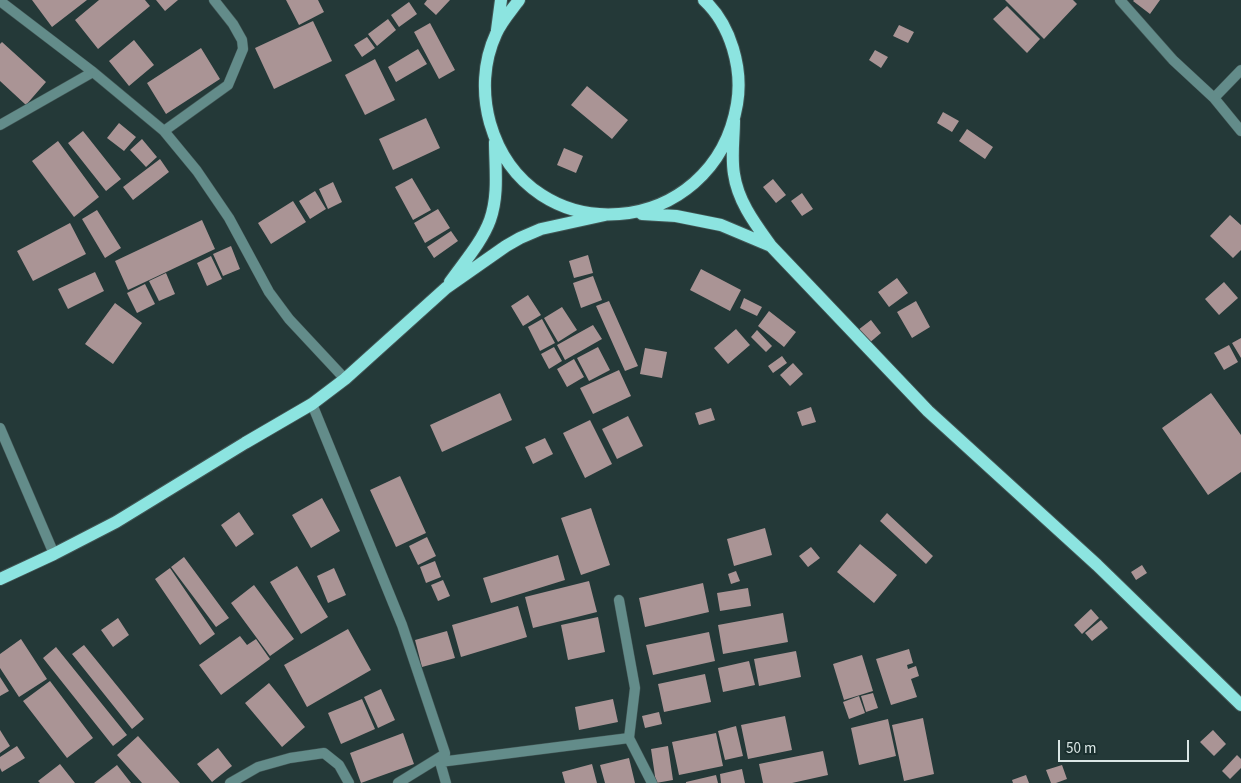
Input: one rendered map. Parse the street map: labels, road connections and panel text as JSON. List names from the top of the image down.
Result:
{
  "scale_bar": "50 m"
}
